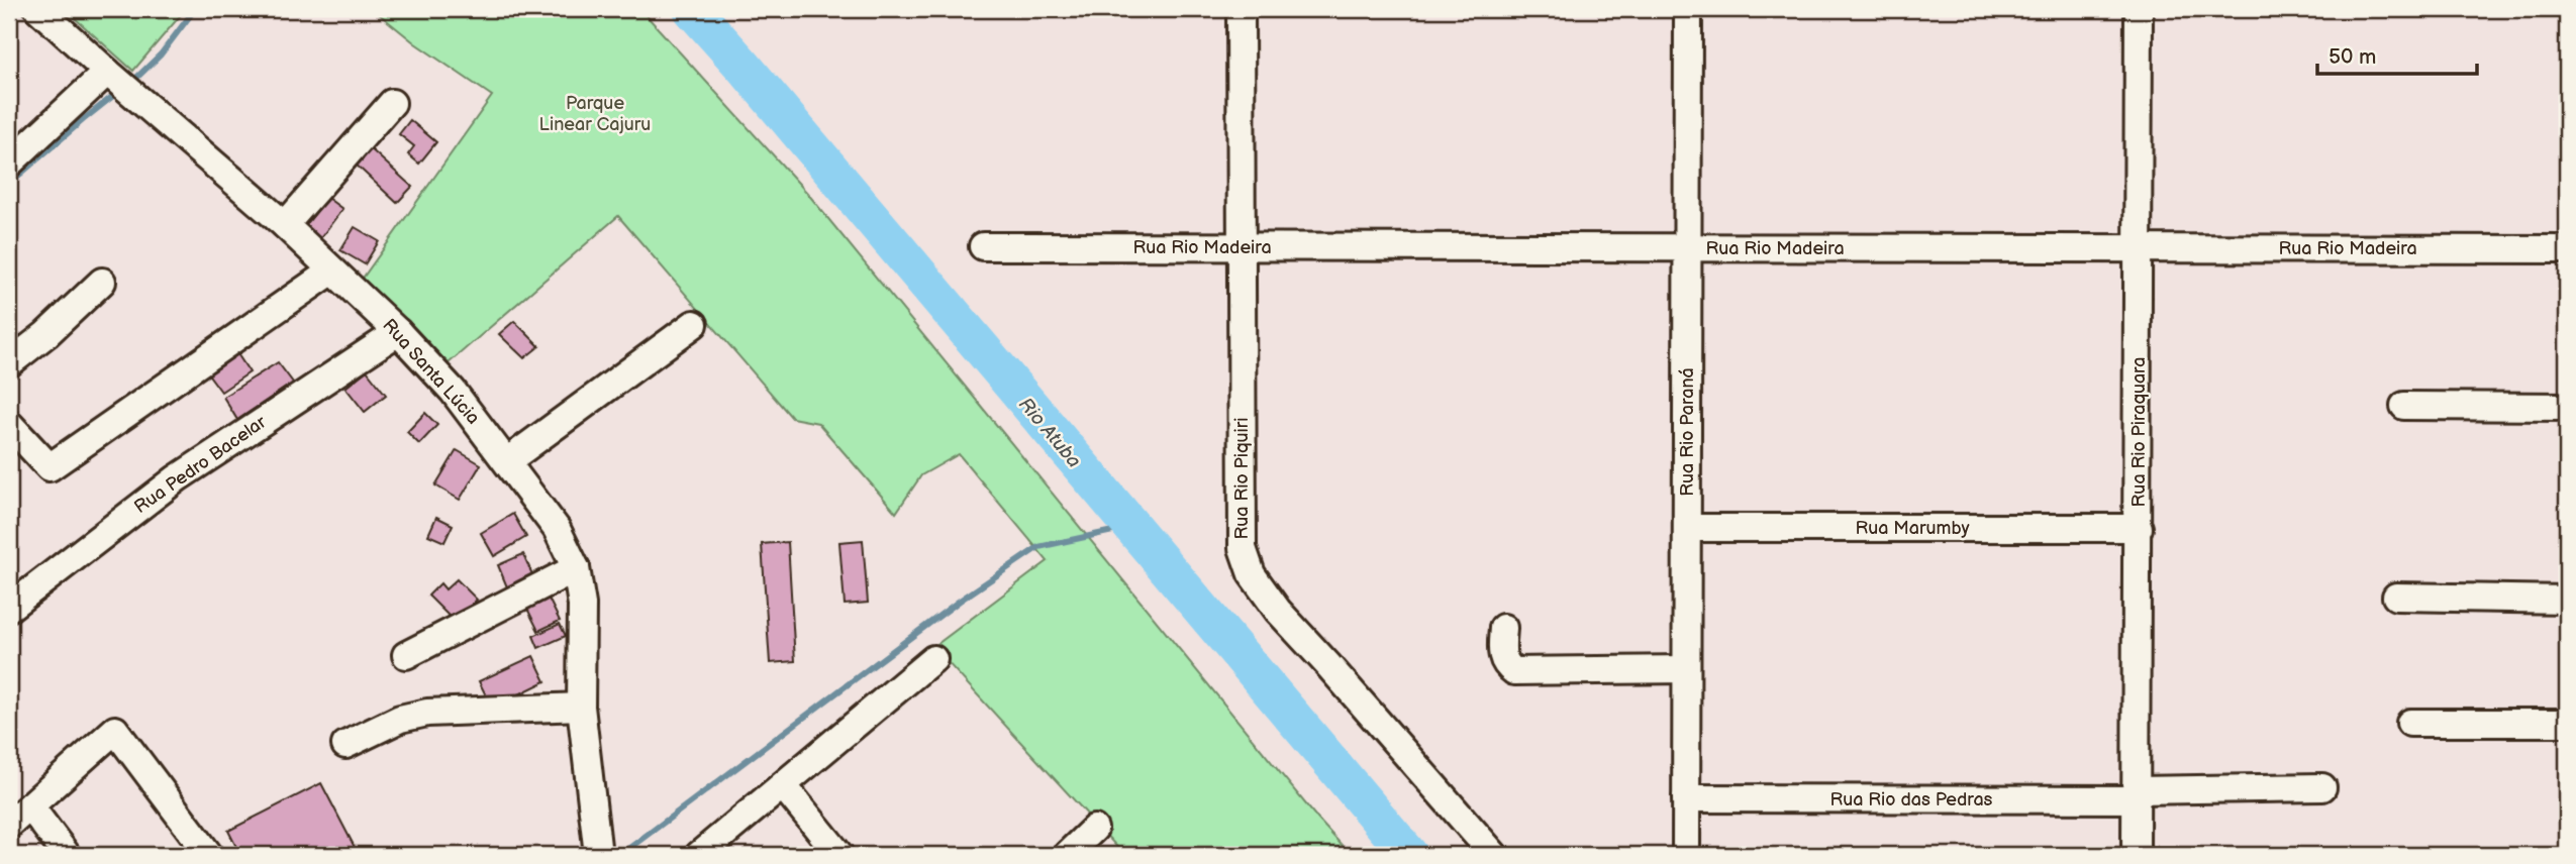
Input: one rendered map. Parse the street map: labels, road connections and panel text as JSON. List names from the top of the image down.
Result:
{
  "streets": {
    "street": [
      "Rua Rio Madeira",
      "Rua Santa Lúcia",
      "Rua Rio Paraná",
      "Rua Rio Piraquara",
      "Rua Pedro Bacelar",
      "Rua Rio Piquiri",
      "Rua Marumby",
      "Rua Rio das Pedras"
    ]
  },
  "crossings": [
    ["Rua Rio Madeira", "Rua Rio Paraná"],
    ["Rua Rio Madeira", "Rua Rio Piraquara"],
    ["Rua Rio Madeira", "Rua Rio Piquiri"],
    ["Rua Santa Lúcia", "Rua Pedro Bacelar"],
    ["Rua Rio Paraná", "Rua Marumby"],
    ["Rua Rio Paraná", "Rua Rio das Pedras"],
    ["Rua Rio Piraquara", "Rua Marumby"],
    ["Rua Rio Piraquara", "Rua Rio das Pedras"]
  ],
  "water": ["Rio Atuba"],
  "parks": ["Parque Linear Cajuru"],
  "scale_bar": "50 m"
}
